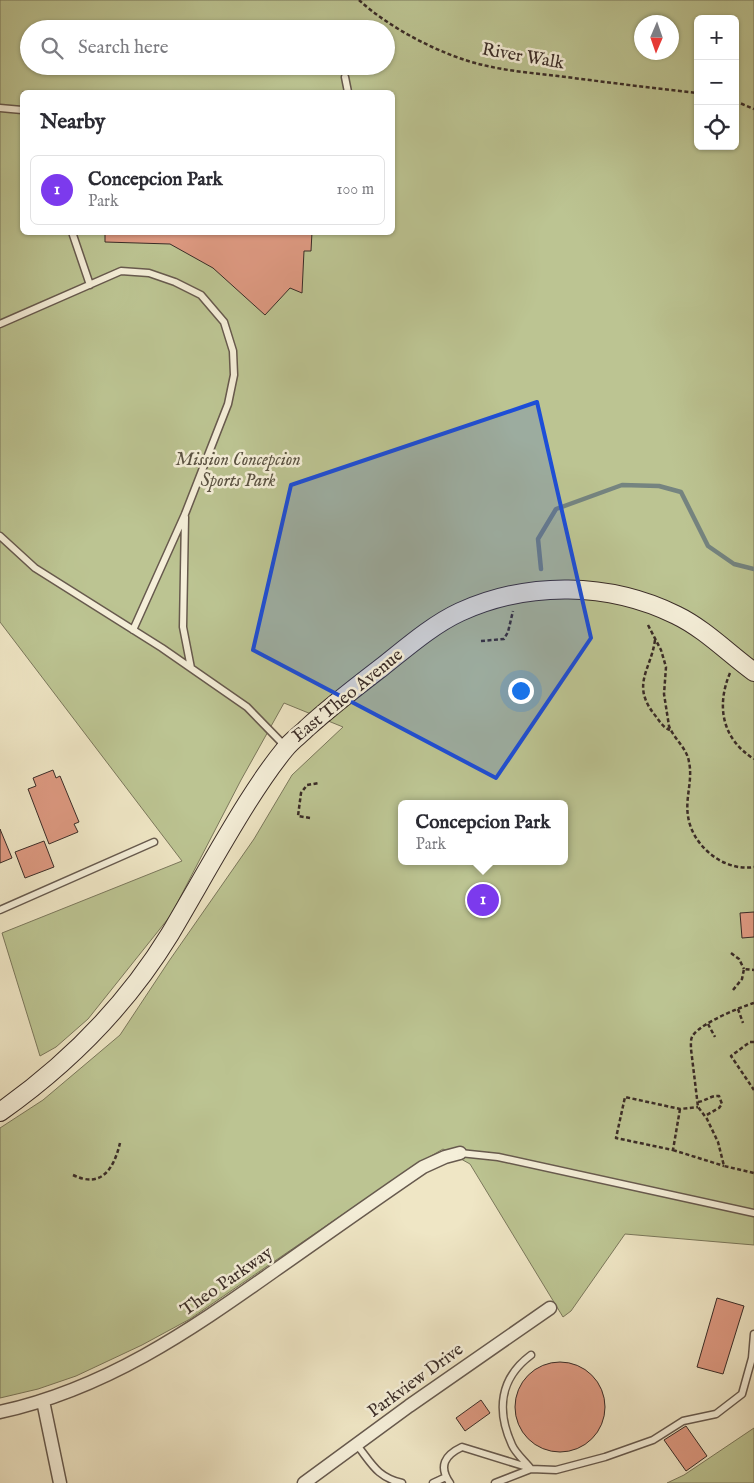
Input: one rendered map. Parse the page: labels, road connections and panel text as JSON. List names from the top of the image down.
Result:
{
  "streets": {
    "street": ["East Theo Avenue", "Theo Parkway", "Parkview Drive"],
    "path": ["River Walk"]
  },
  "parks": ["Mission Concepcion Sports Park"],
  "north": "bottom",
  "page": {
    "map_buttons": ["+", "−"],
    "search": "Search here",
    "heading": "Nearby",
    "list": [
      {
        "mark": "1",
        "name": "Concepcion Park",
        "note": "Park",
        "value": "100 m"
      }
    ],
    "popup": ["Concepcion Park", "Park"],
    "pins": "1"
  }
}
